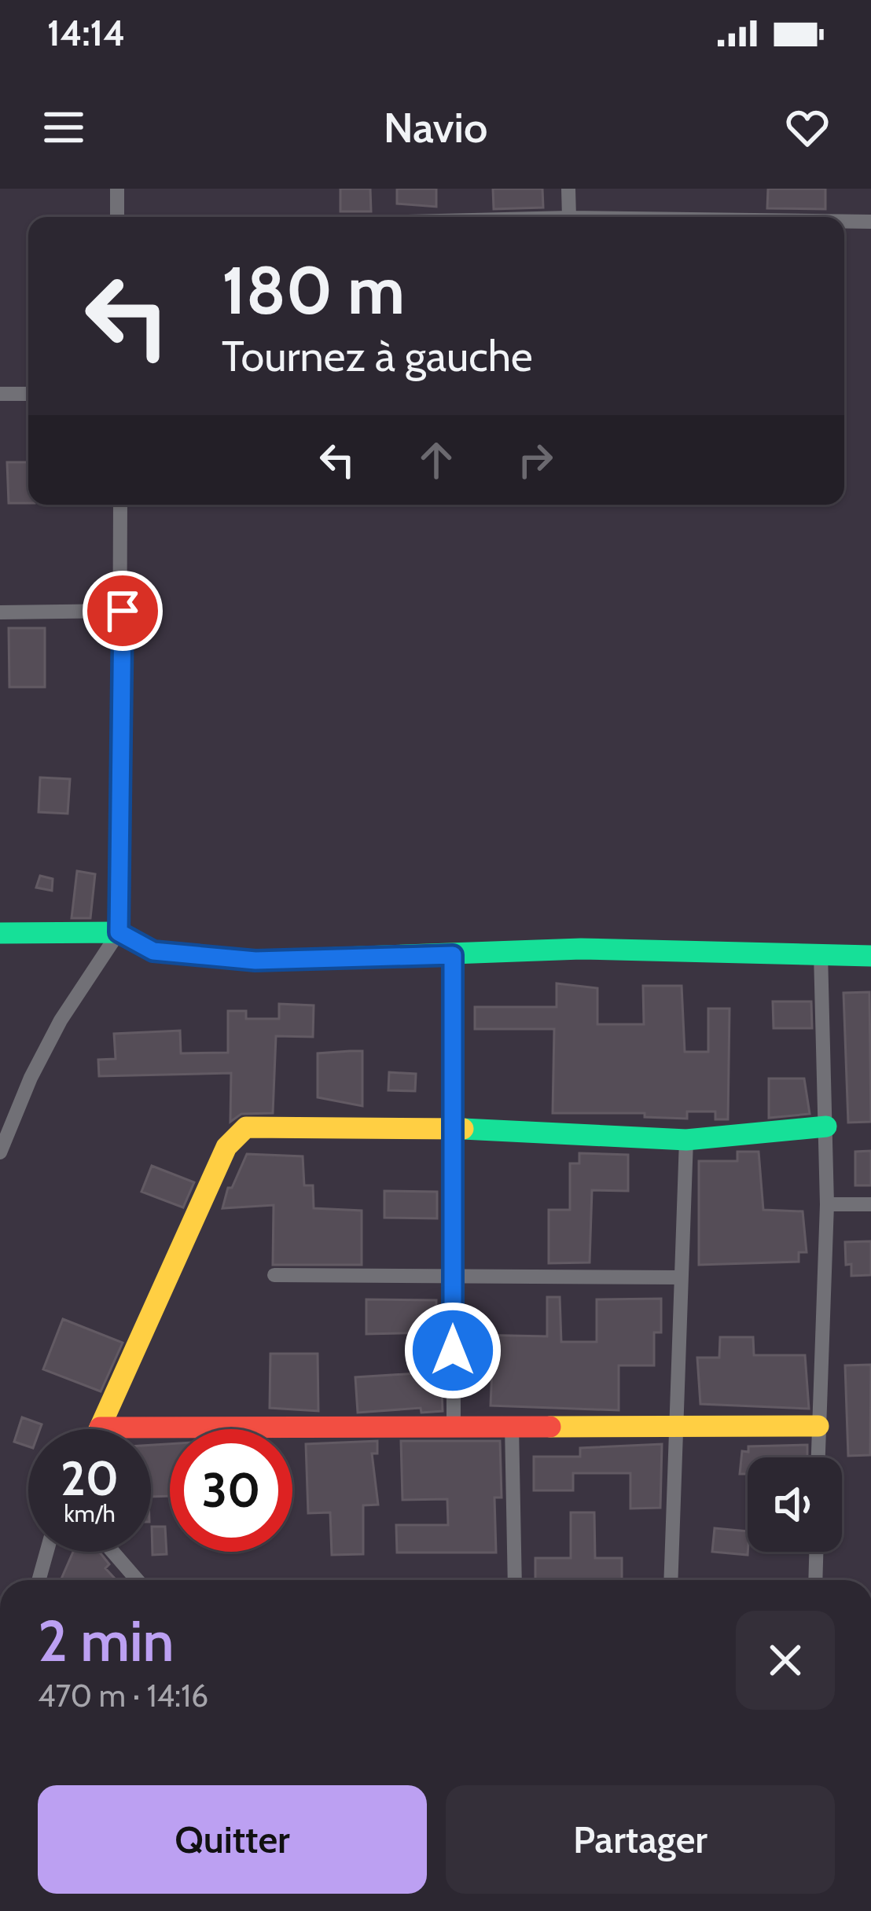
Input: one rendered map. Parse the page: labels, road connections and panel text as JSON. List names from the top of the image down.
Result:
{
  "page": {
    "status": "14:14",
    "header": "Navio",
    "turn": ["180 m", "Tournez à gauche"],
    "speed": "20 km/h",
    "limit": "30",
    "heading": ["2 min", "470 m · 14:16"],
    "buttons": ["Quitter", "Partager"]
  }
}
